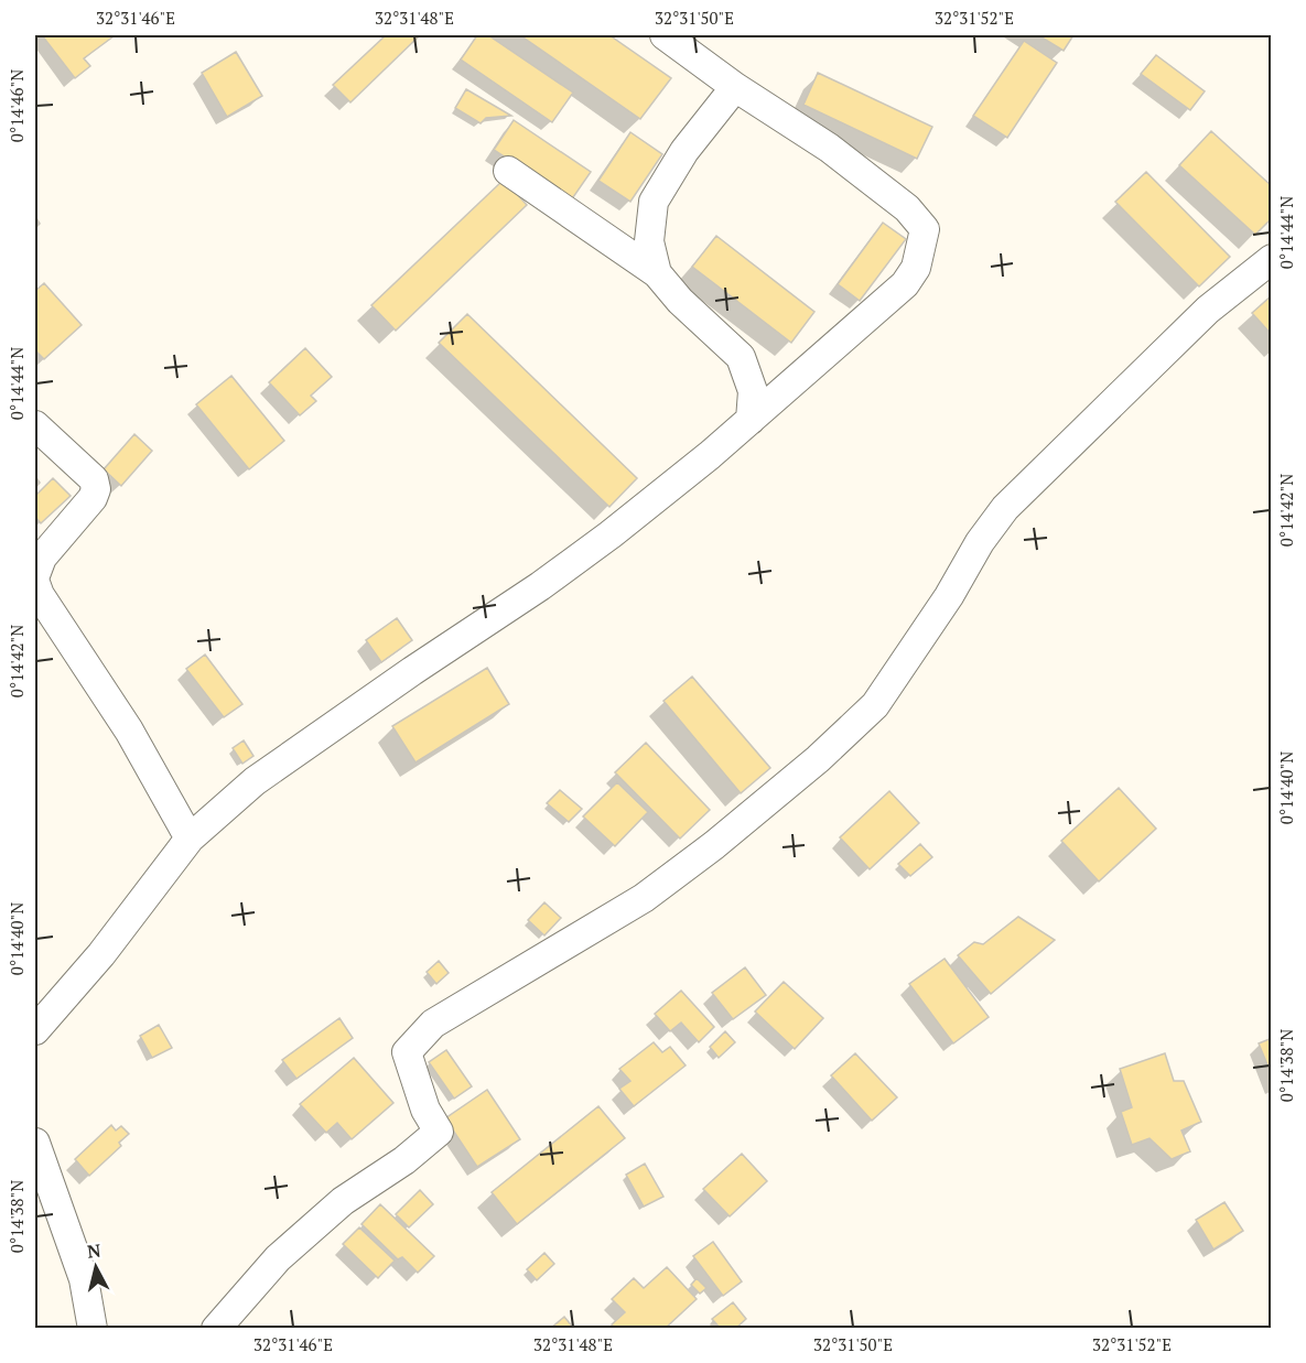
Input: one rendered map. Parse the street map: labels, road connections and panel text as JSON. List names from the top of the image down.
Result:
{
  "north": "top",
  "coordinates": [
    "32°31'46\"E",
    "32°31'48\"E",
    "32°31'50\"E",
    "32°31'52\"E",
    "0°14'46\"N",
    "0°14'44\"N",
    "0°14'42\"N",
    "0°14'40\"N",
    "0°14'38\"N"
  ]
}
